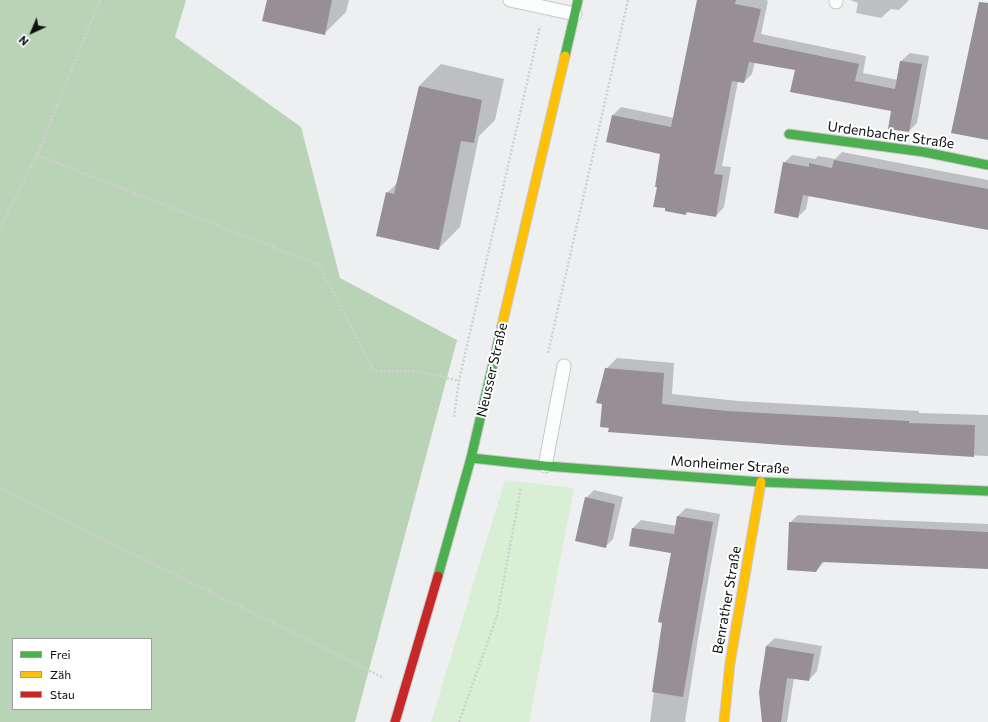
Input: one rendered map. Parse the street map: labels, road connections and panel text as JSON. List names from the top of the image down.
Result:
{
  "streets": {
    "street": [
      "Urdenbacher Straße",
      "Neusser Straße",
      "Monheimer Straße",
      "Benrather Straße"
    ]
  },
  "crossings": [
    ["Neusser Straße", "Monheimer Straße"],
    ["Monheimer Straße", "Benrather Straße"]
  ],
  "legend": ["Frei", "Zäh", "Stau"],
  "north": "bottom left"
}
